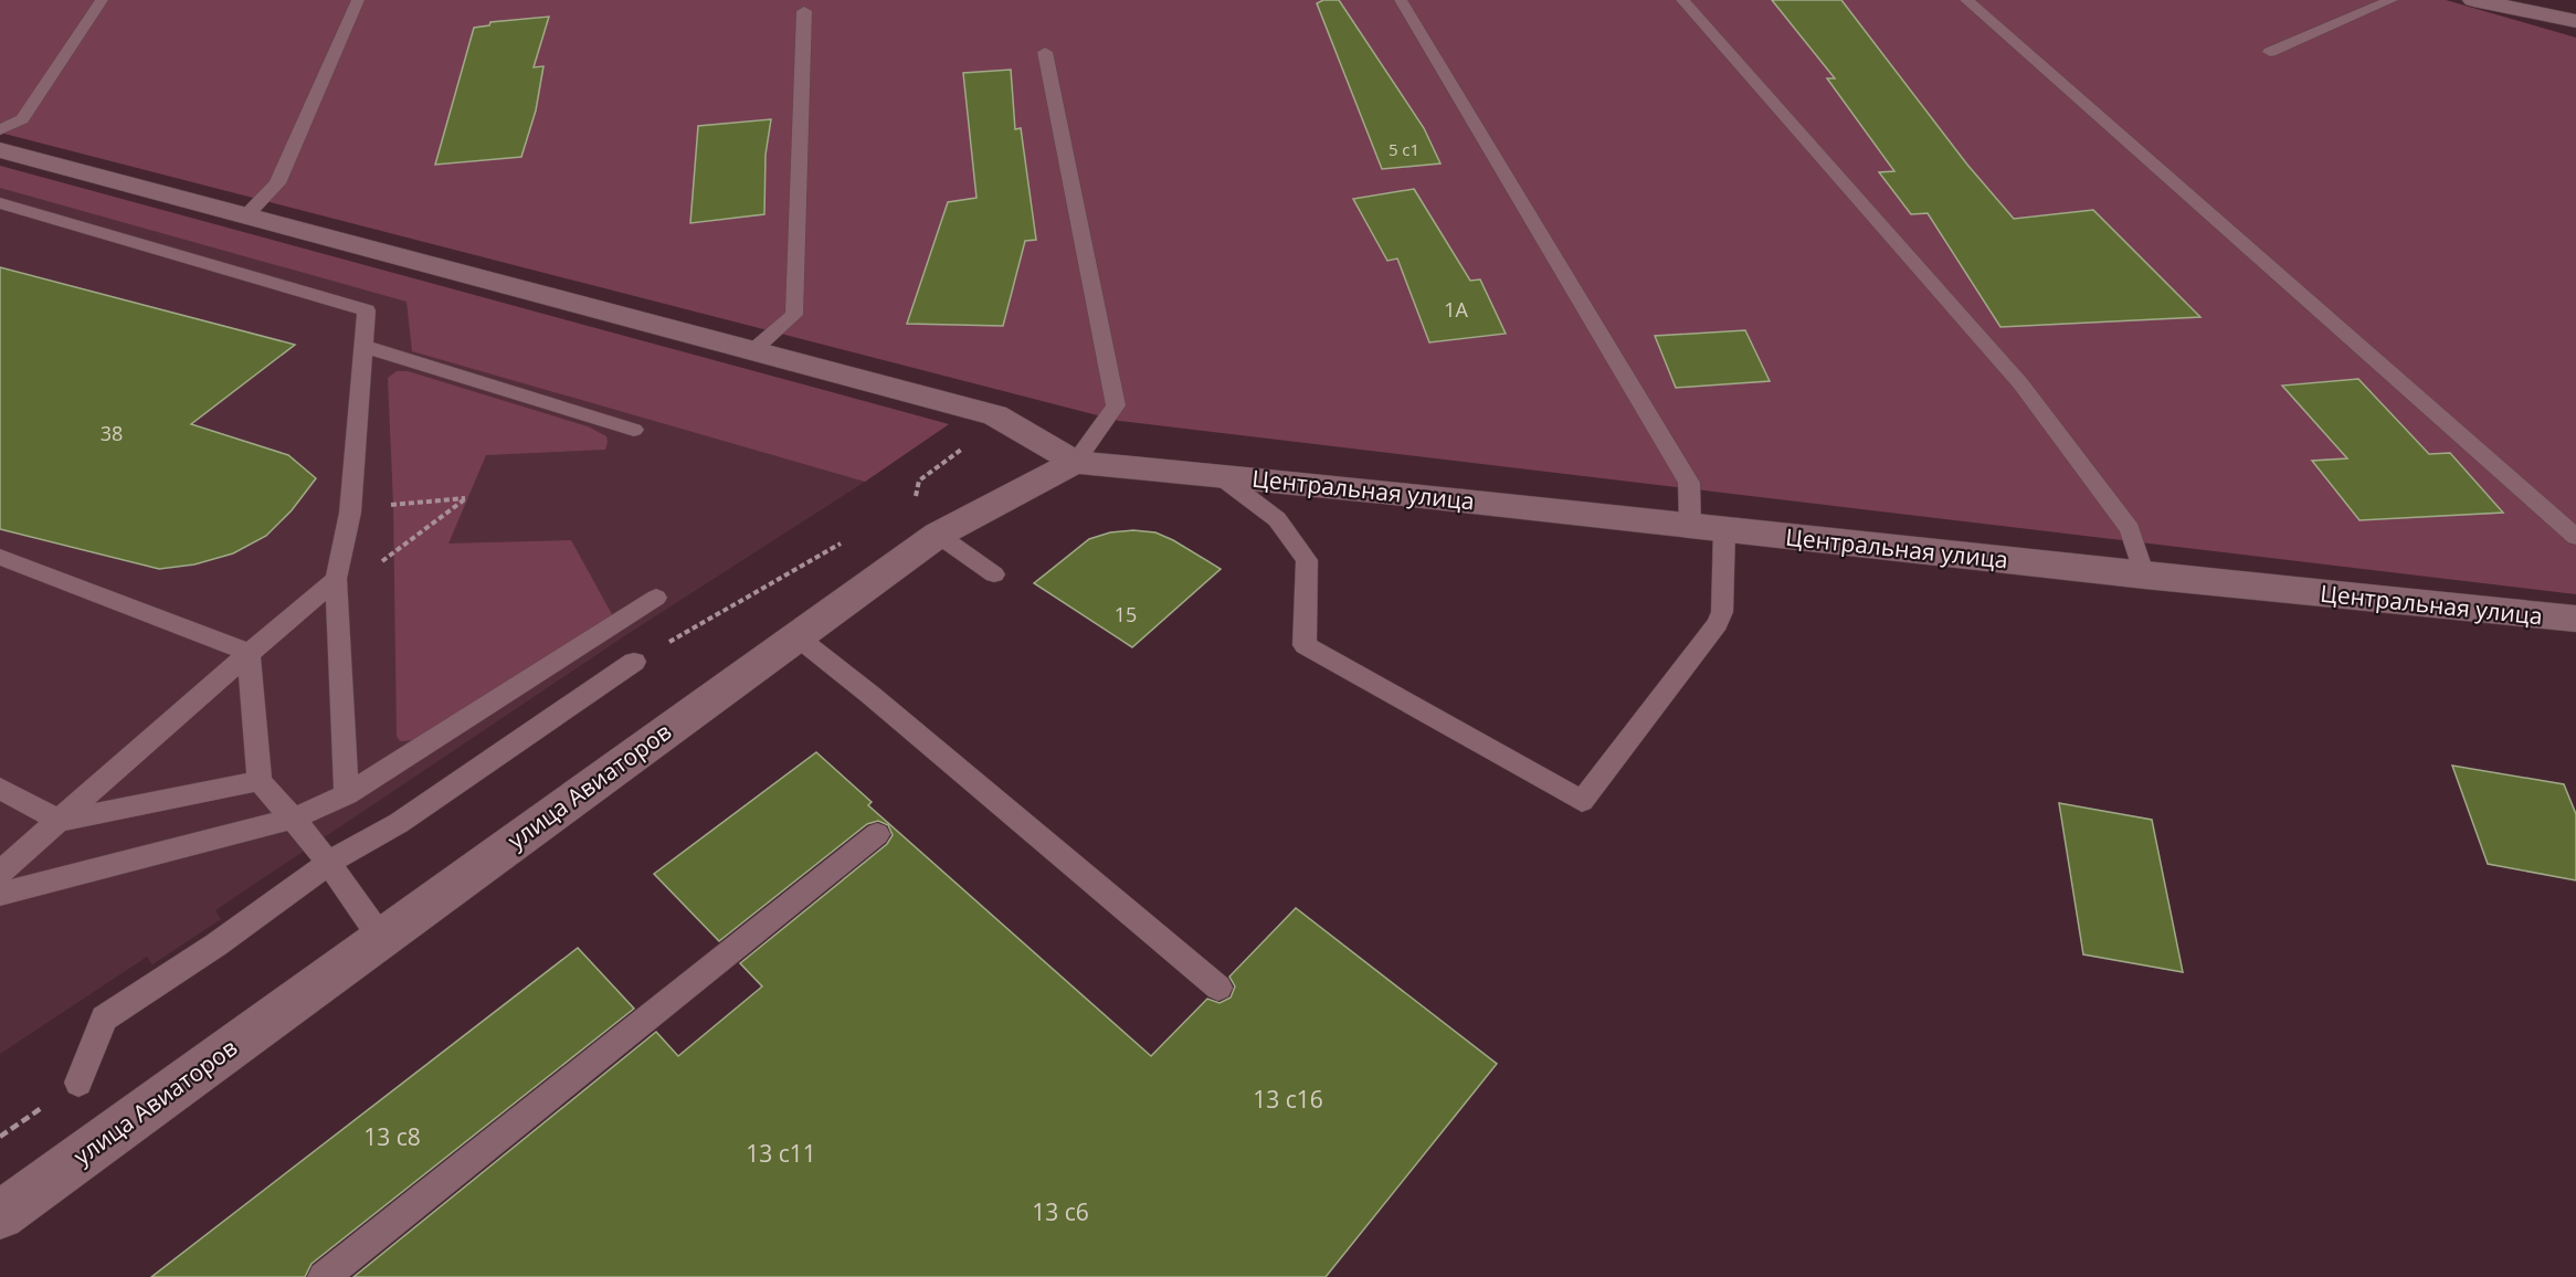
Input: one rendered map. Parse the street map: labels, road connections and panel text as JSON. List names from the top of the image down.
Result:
{
  "streets": {
    "street": ["Центральная улица", "улица Авиаторов"]
  },
  "house_numbers": [
    "5 с1",
    "1А",
    "38",
    "15",
    "13 c16",
    "13 c8",
    "13 c11",
    "13 c6"
  ]
}
